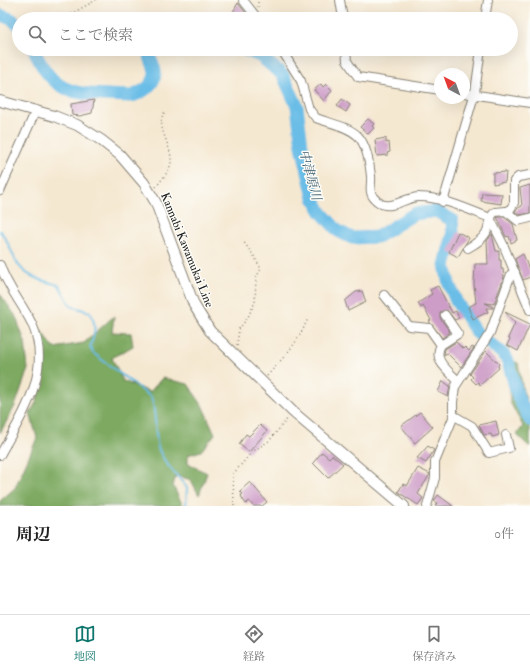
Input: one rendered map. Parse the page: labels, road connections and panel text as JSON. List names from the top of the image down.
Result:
{
  "streets": {
    "main road": ["Kannabi Kawamukai Line"]
  },
  "water": ["中津原川"],
  "north": "top left",
  "page": {
    "search": "ここで検索",
    "heading": ["周辺", "0件"],
    "nav": ["地図", "経路", "保存済み"]
  }
}
